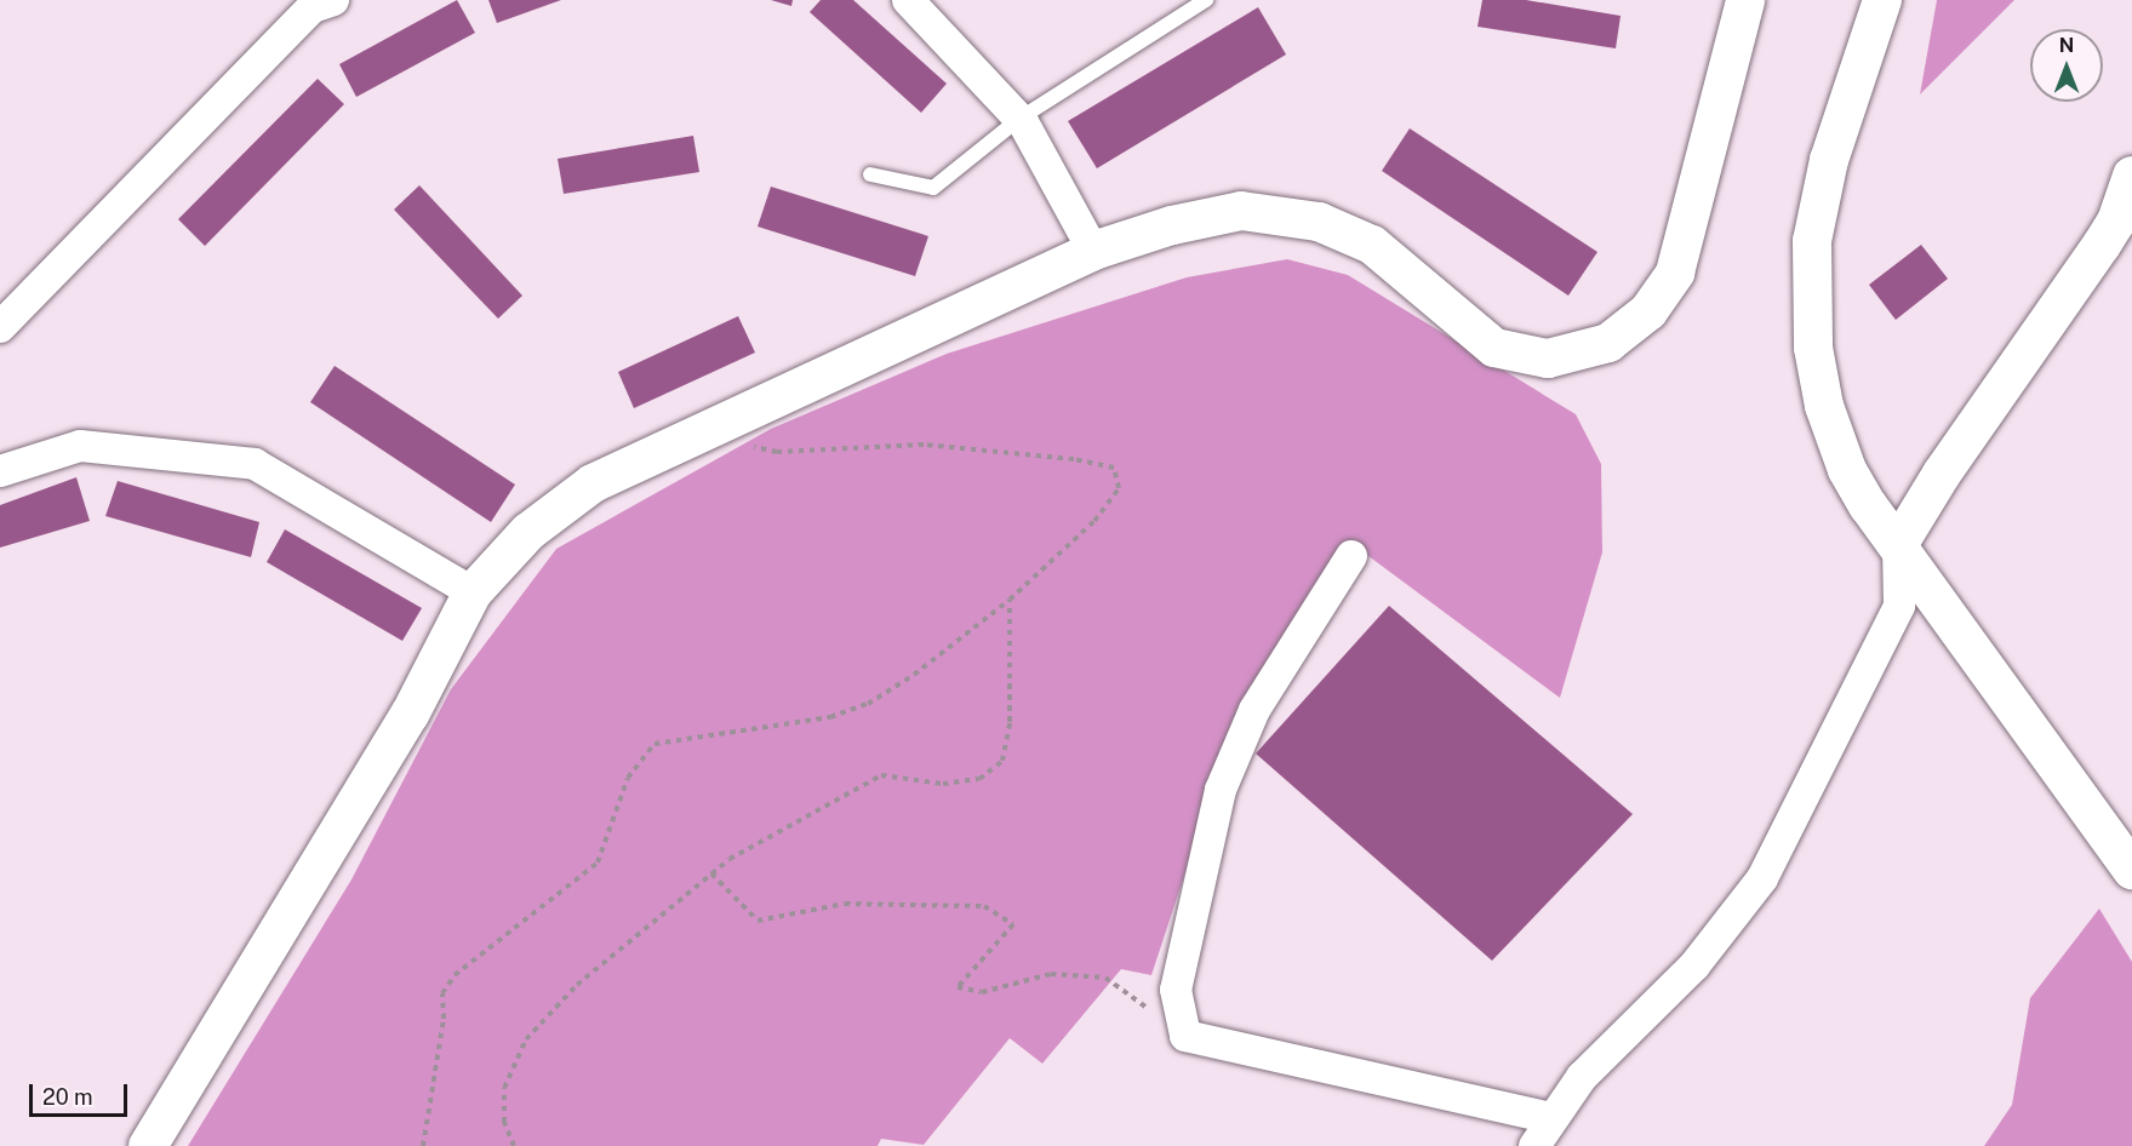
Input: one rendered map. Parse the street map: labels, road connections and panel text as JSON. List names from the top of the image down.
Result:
{
  "scale_bar": "20 m",
  "north": "top"
}
